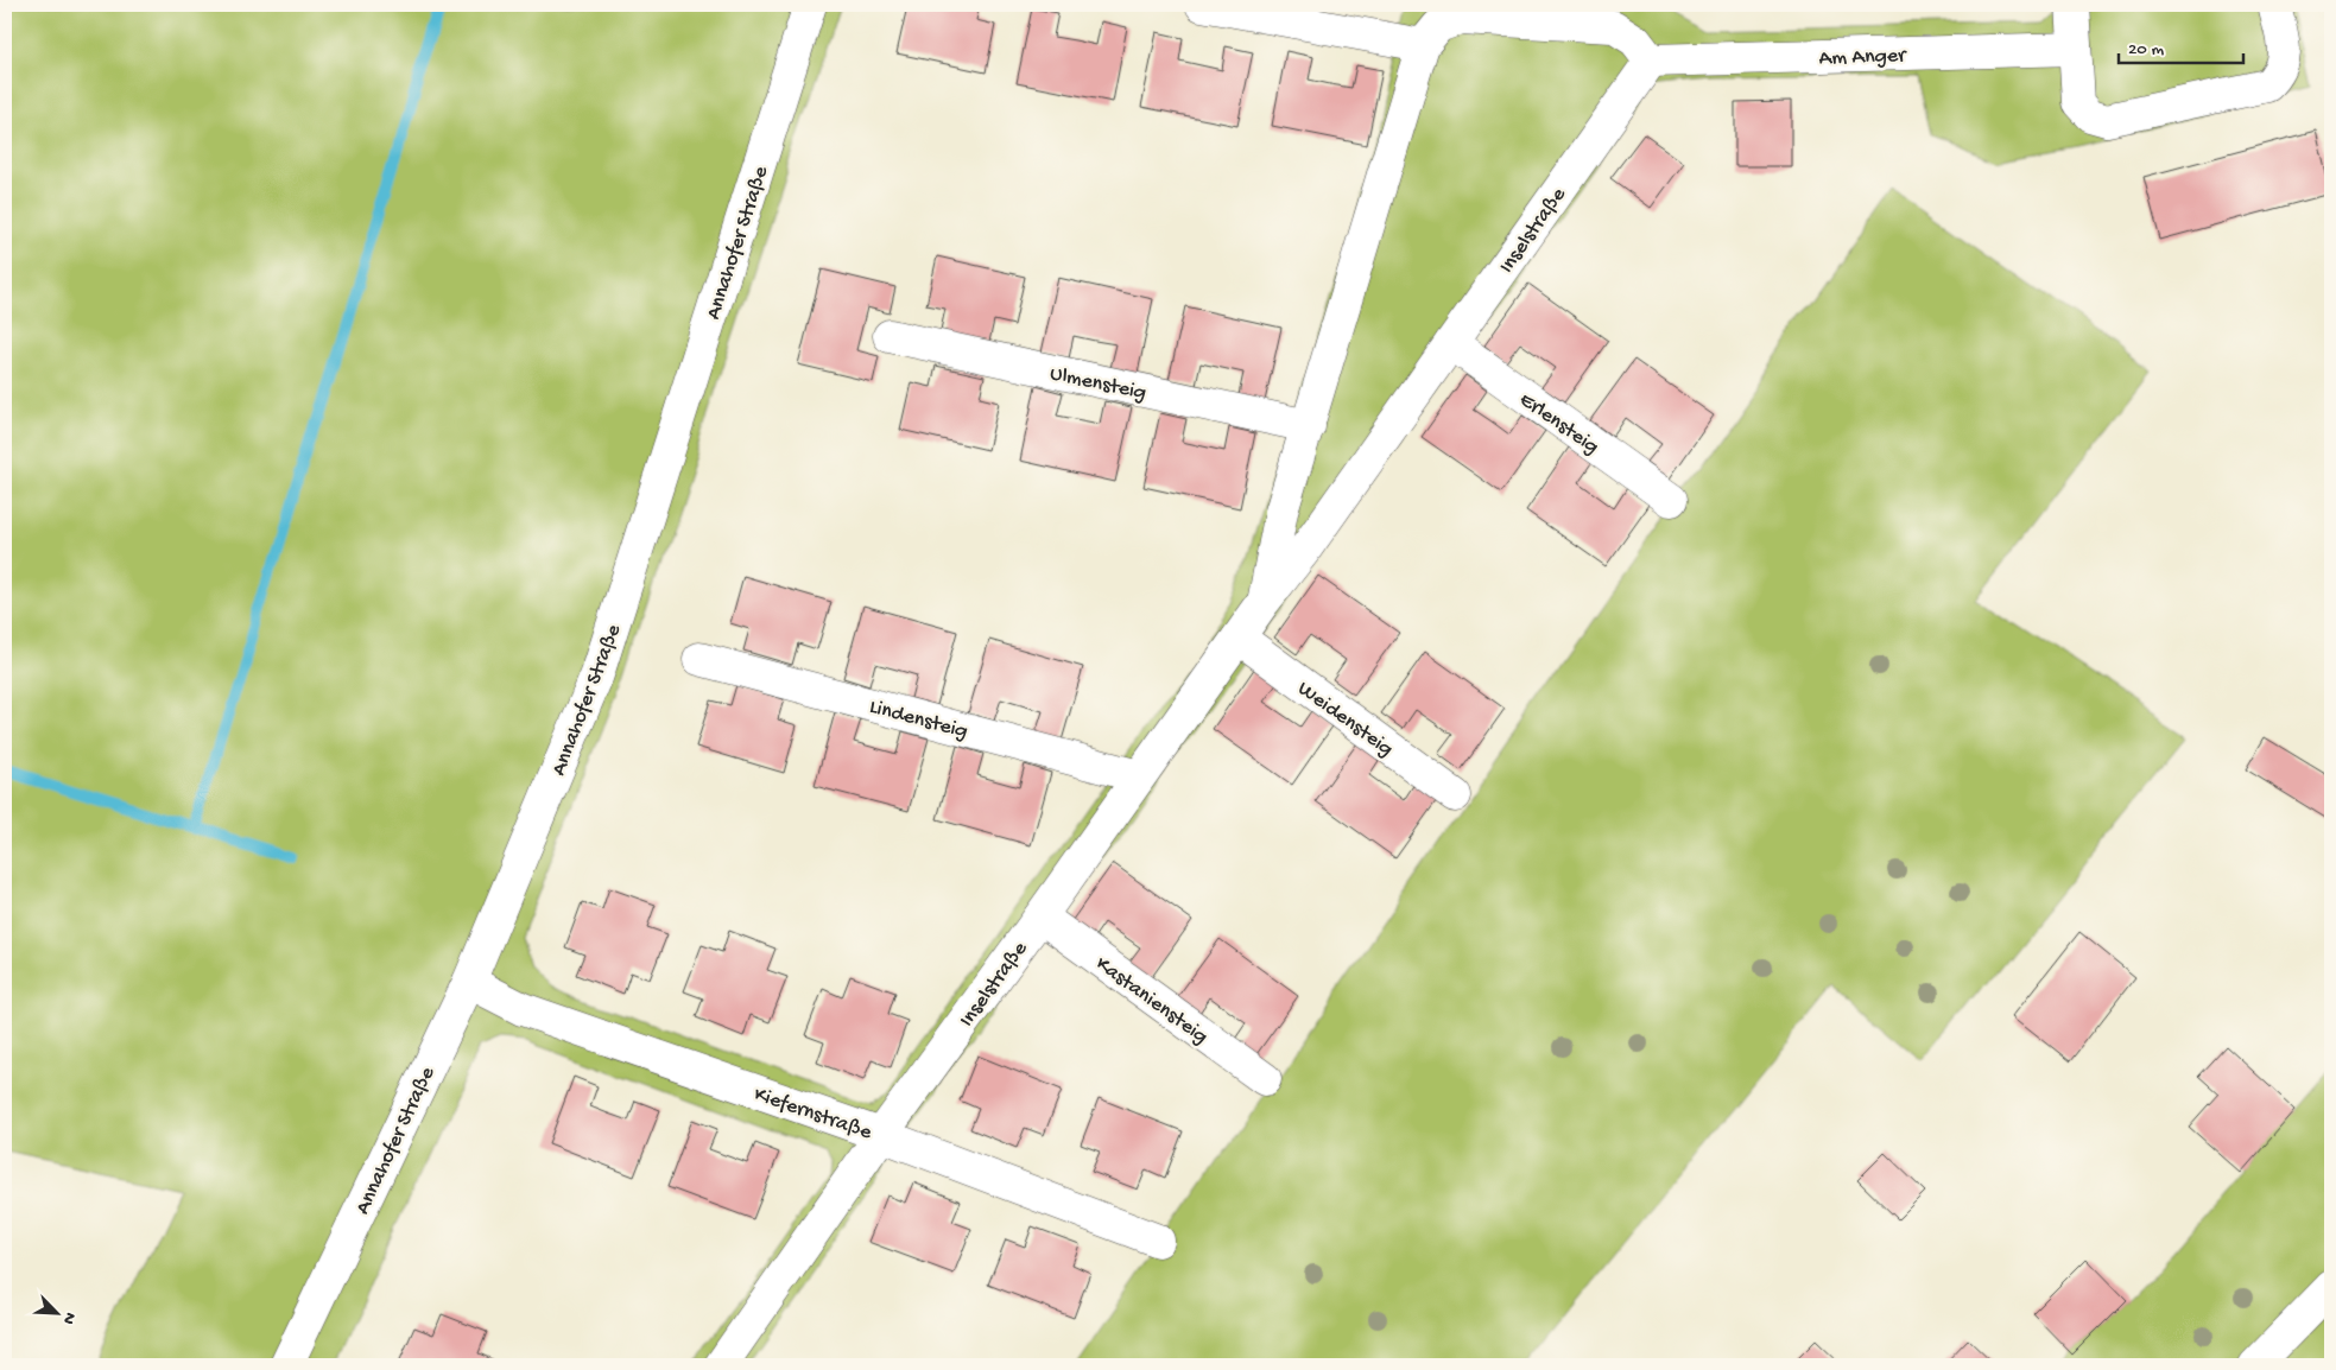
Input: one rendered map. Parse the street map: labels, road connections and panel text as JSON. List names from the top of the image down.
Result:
{
  "streets": {
    "street": [
      "Am Anger",
      "Inselstraße",
      "Annahofer Straße",
      "Ulmensteig",
      "Erlensteig",
      "Lindensteig",
      "Weidensteig",
      "Kastaniensteig",
      "Kiefernstraße"
    ]
  },
  "crossings": [
    ["Am Anger", "Inselstraße"],
    ["Inselstraße", "Ulmensteig"],
    ["Inselstraße", "Erlensteig"],
    ["Inselstraße", "Lindensteig"],
    ["Inselstraße", "Weidensteig"],
    ["Inselstraße", "Kastaniensteig"],
    ["Inselstraße", "Kiefernstraße"],
    ["Annahofer Straße", "Kiefernstraße"]
  ],
  "scale_bar": "20 m",
  "north": "bottom right"
}
